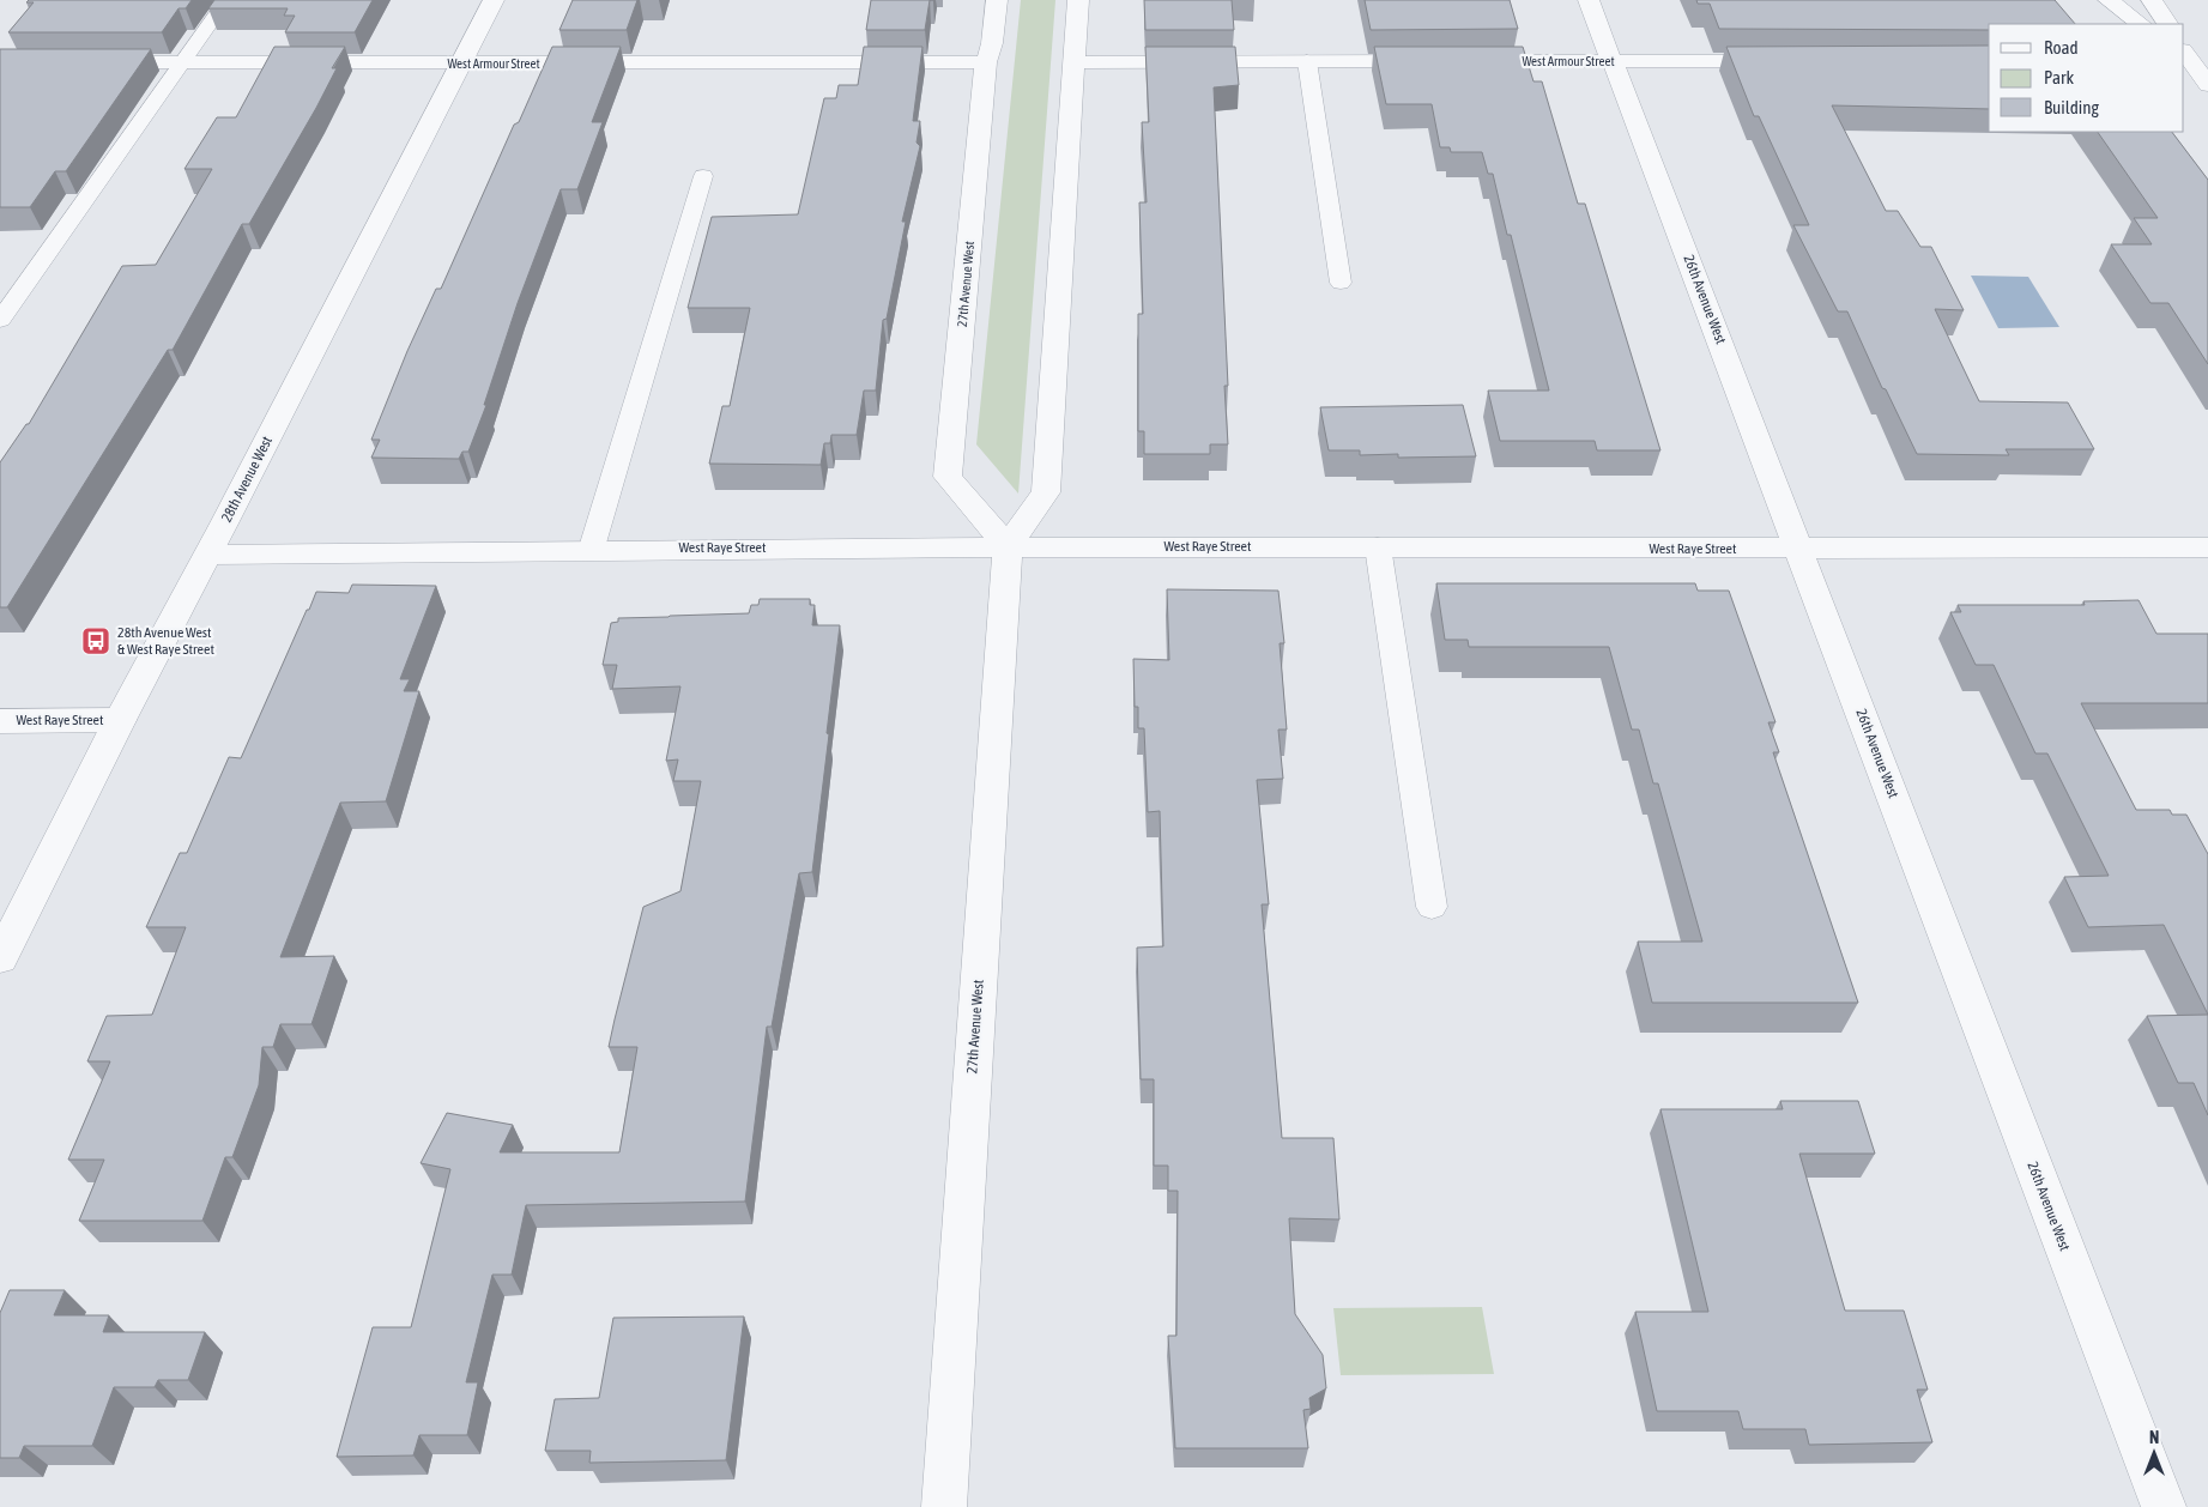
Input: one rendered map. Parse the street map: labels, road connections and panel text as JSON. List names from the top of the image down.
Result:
{
  "streets": {
    "street": [
      "West Armour Street",
      "27th Avenue West",
      "26th Avenue West",
      "28th Avenue West",
      "West Raye Street"
    ]
  },
  "crossings": [
    ["West Armour Street", "27th Avenue West"],
    ["West Armour Street", "26th Avenue West"],
    ["West Armour Street", "28th Avenue West"],
    ["27th Avenue West", "West Raye Street"],
    ["26th Avenue West", "West Raye Street"],
    ["28th Avenue West", "West Raye Street"]
  ],
  "places": {
    "bus stop": ["28th Avenue West & West Raye Street"]
  },
  "legend": ["Road", "Park", "Building"],
  "north": "top"
}
